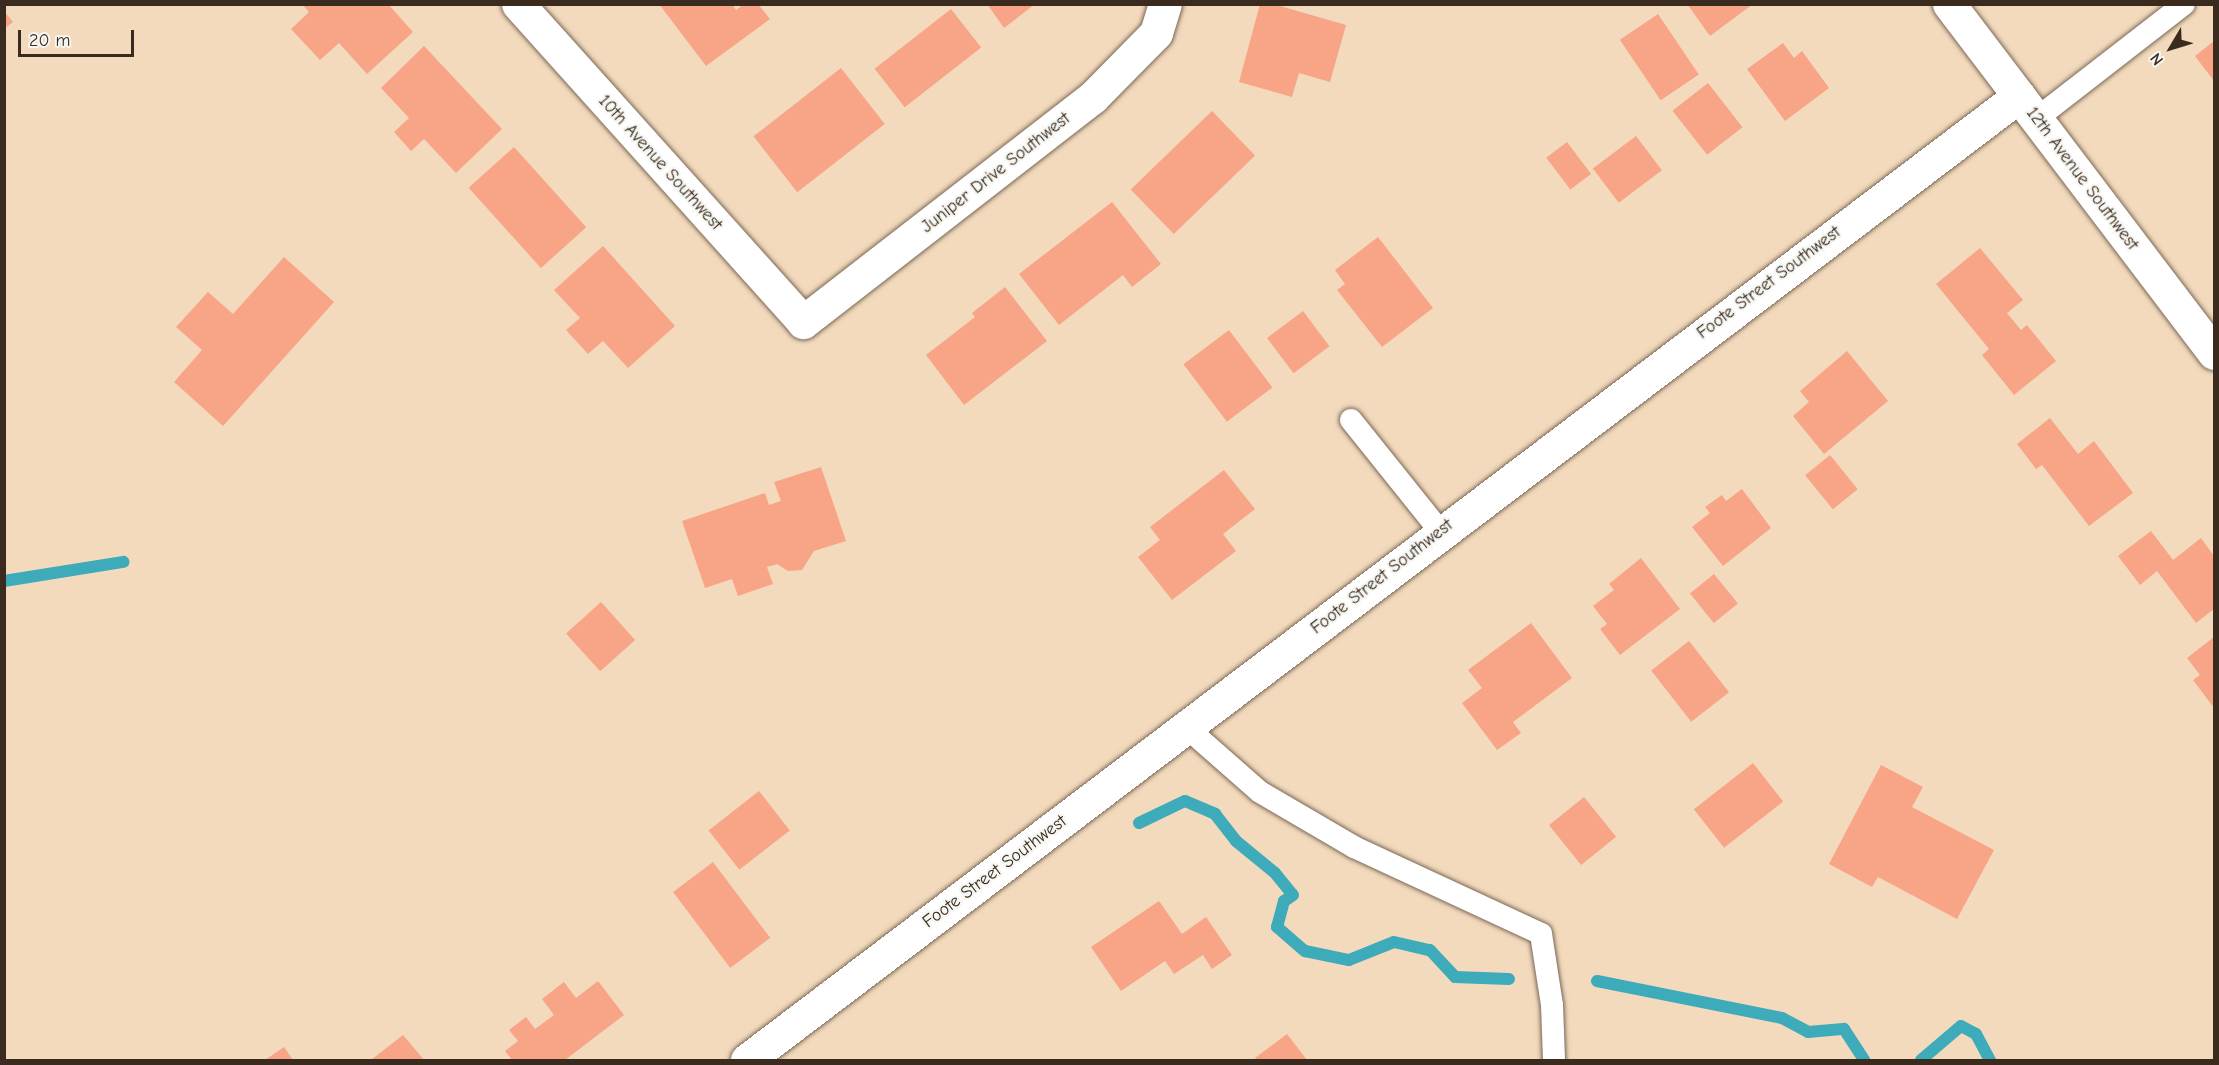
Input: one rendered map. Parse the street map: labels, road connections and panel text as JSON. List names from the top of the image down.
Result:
{
  "streets": {
    "street": [
      "10th Avenue Southwest",
      "Juniper Drive Southwest",
      "12th Avenue Southwest",
      "Foote Street Southwest"
    ]
  },
  "crossings": [
    ["10th Avenue Southwest", "Juniper Drive Southwest"],
    ["12th Avenue Southwest", "Foote Street Southwest"]
  ],
  "scale_bar": "20 m",
  "north": "bottom left"
}
